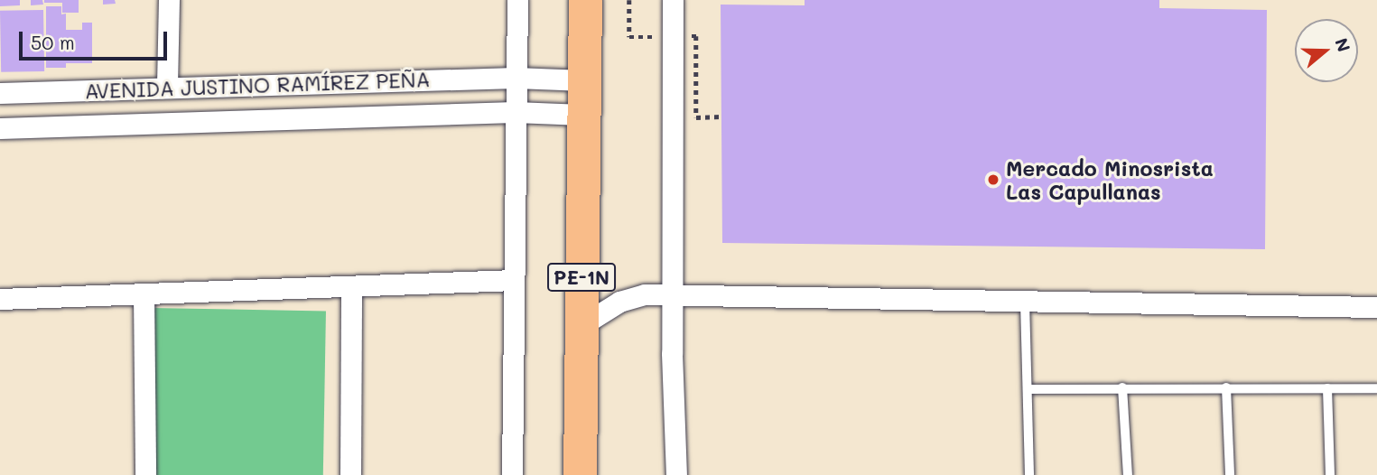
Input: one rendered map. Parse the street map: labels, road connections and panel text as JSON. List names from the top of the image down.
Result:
{
  "streets": {
    "highway": ["PE-1N"],
    "street": ["AVENIDA JUSTINO RAMÍREZ PEÑA"]
  },
  "crossings": [
    ["AVENIDA JUSTINO RAMÍREZ PEÑA", "PE-1N"]
  ],
  "places": ["Mercado Minosrista Las Capullanas"],
  "scale_bar": "50 m",
  "north": "right"
}
